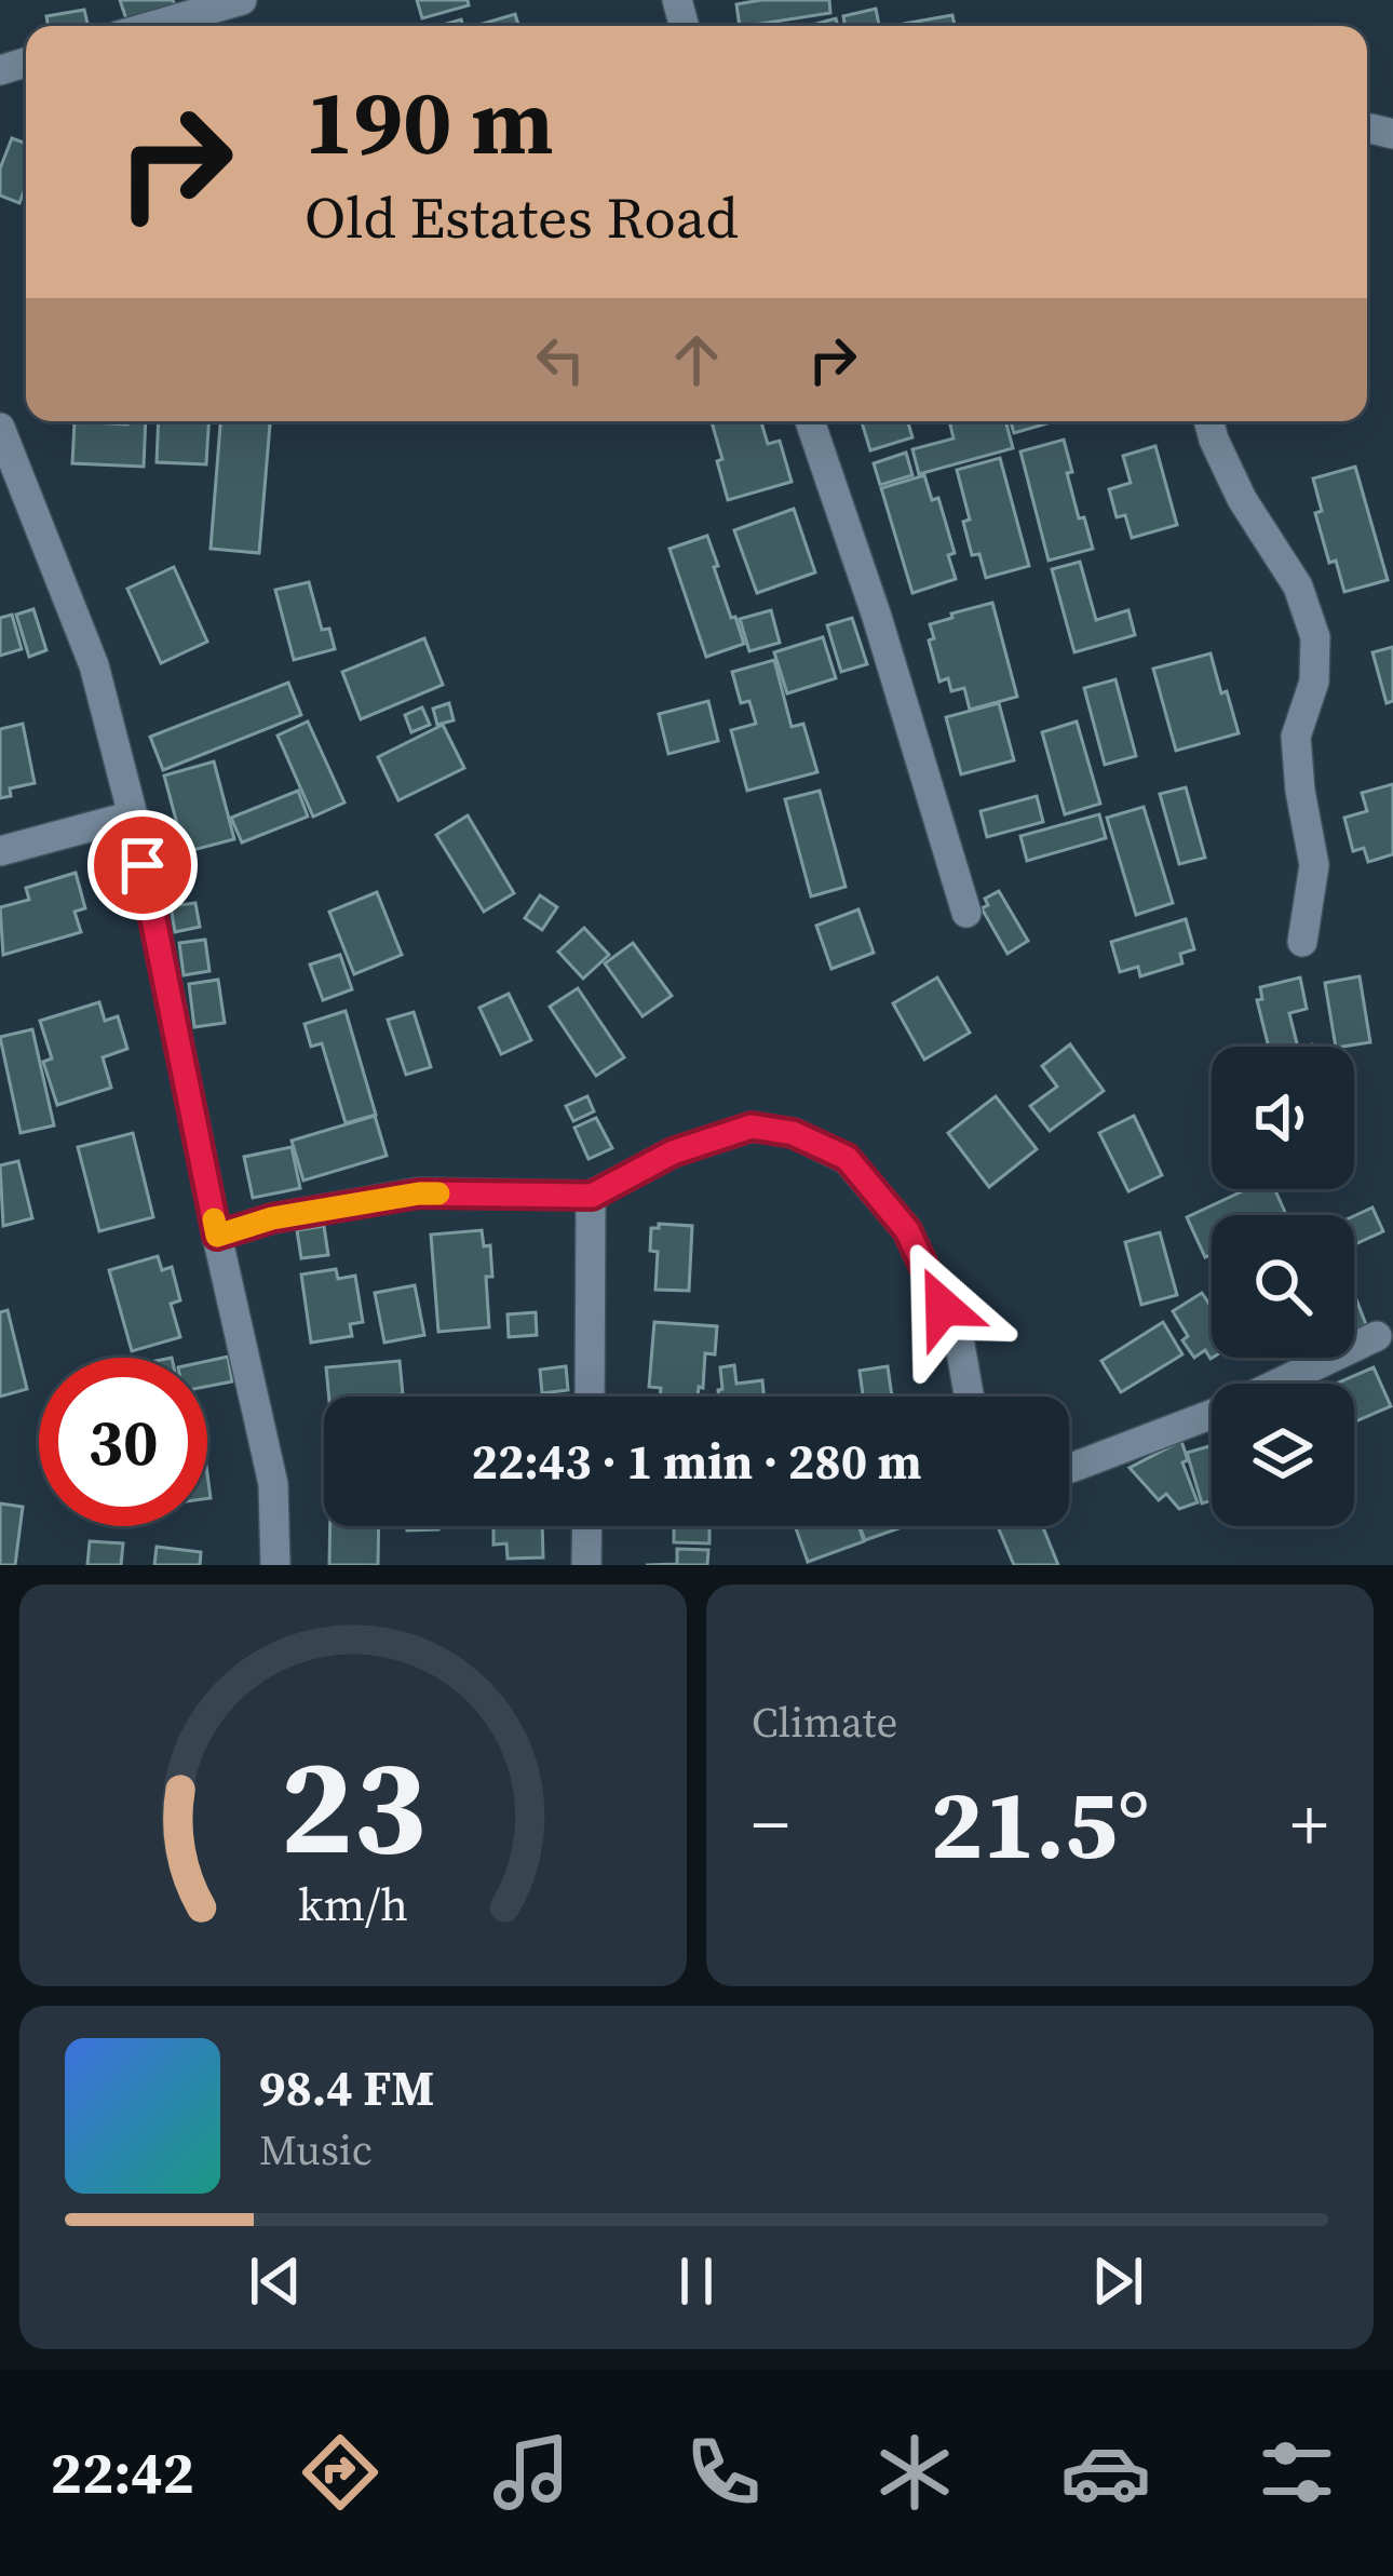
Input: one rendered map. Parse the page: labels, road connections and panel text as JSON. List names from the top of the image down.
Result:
{
  "page": {
    "turn": ["190 m", "Old Estates Road"],
    "limit": "30",
    "trip": "22:43 · 1 min · 280 m",
    "tile": "Climate",
    "heat": ["−", "21.5°", "+"],
    "song": ["98.4 FM", "Music"],
    "tabs": "22:42",
    "gauge": ["23", "km/h"]
  }
}
